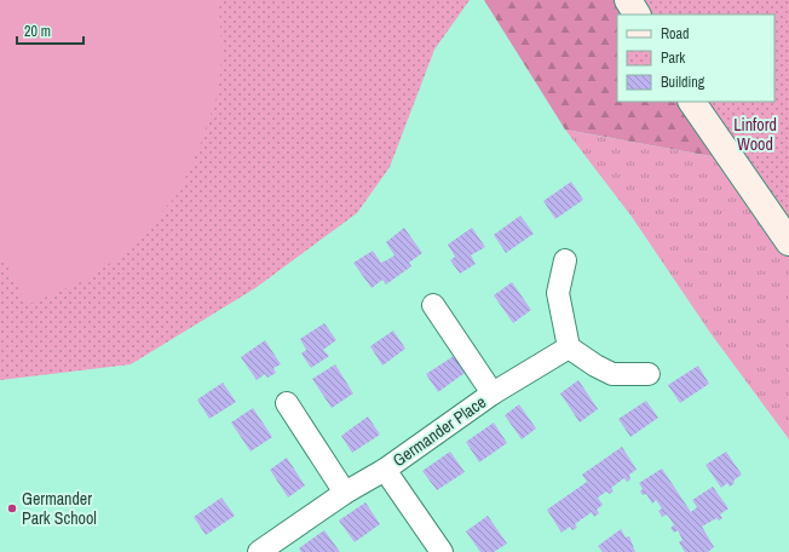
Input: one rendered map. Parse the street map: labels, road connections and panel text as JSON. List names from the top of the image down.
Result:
{
  "streets": {
    "street": ["Germander Place"]
  },
  "parks": ["Linford Wood"],
  "places": ["Germander Park School"],
  "legend": ["Road", "Park", "Building"],
  "scale_bar": "20 m"
}
